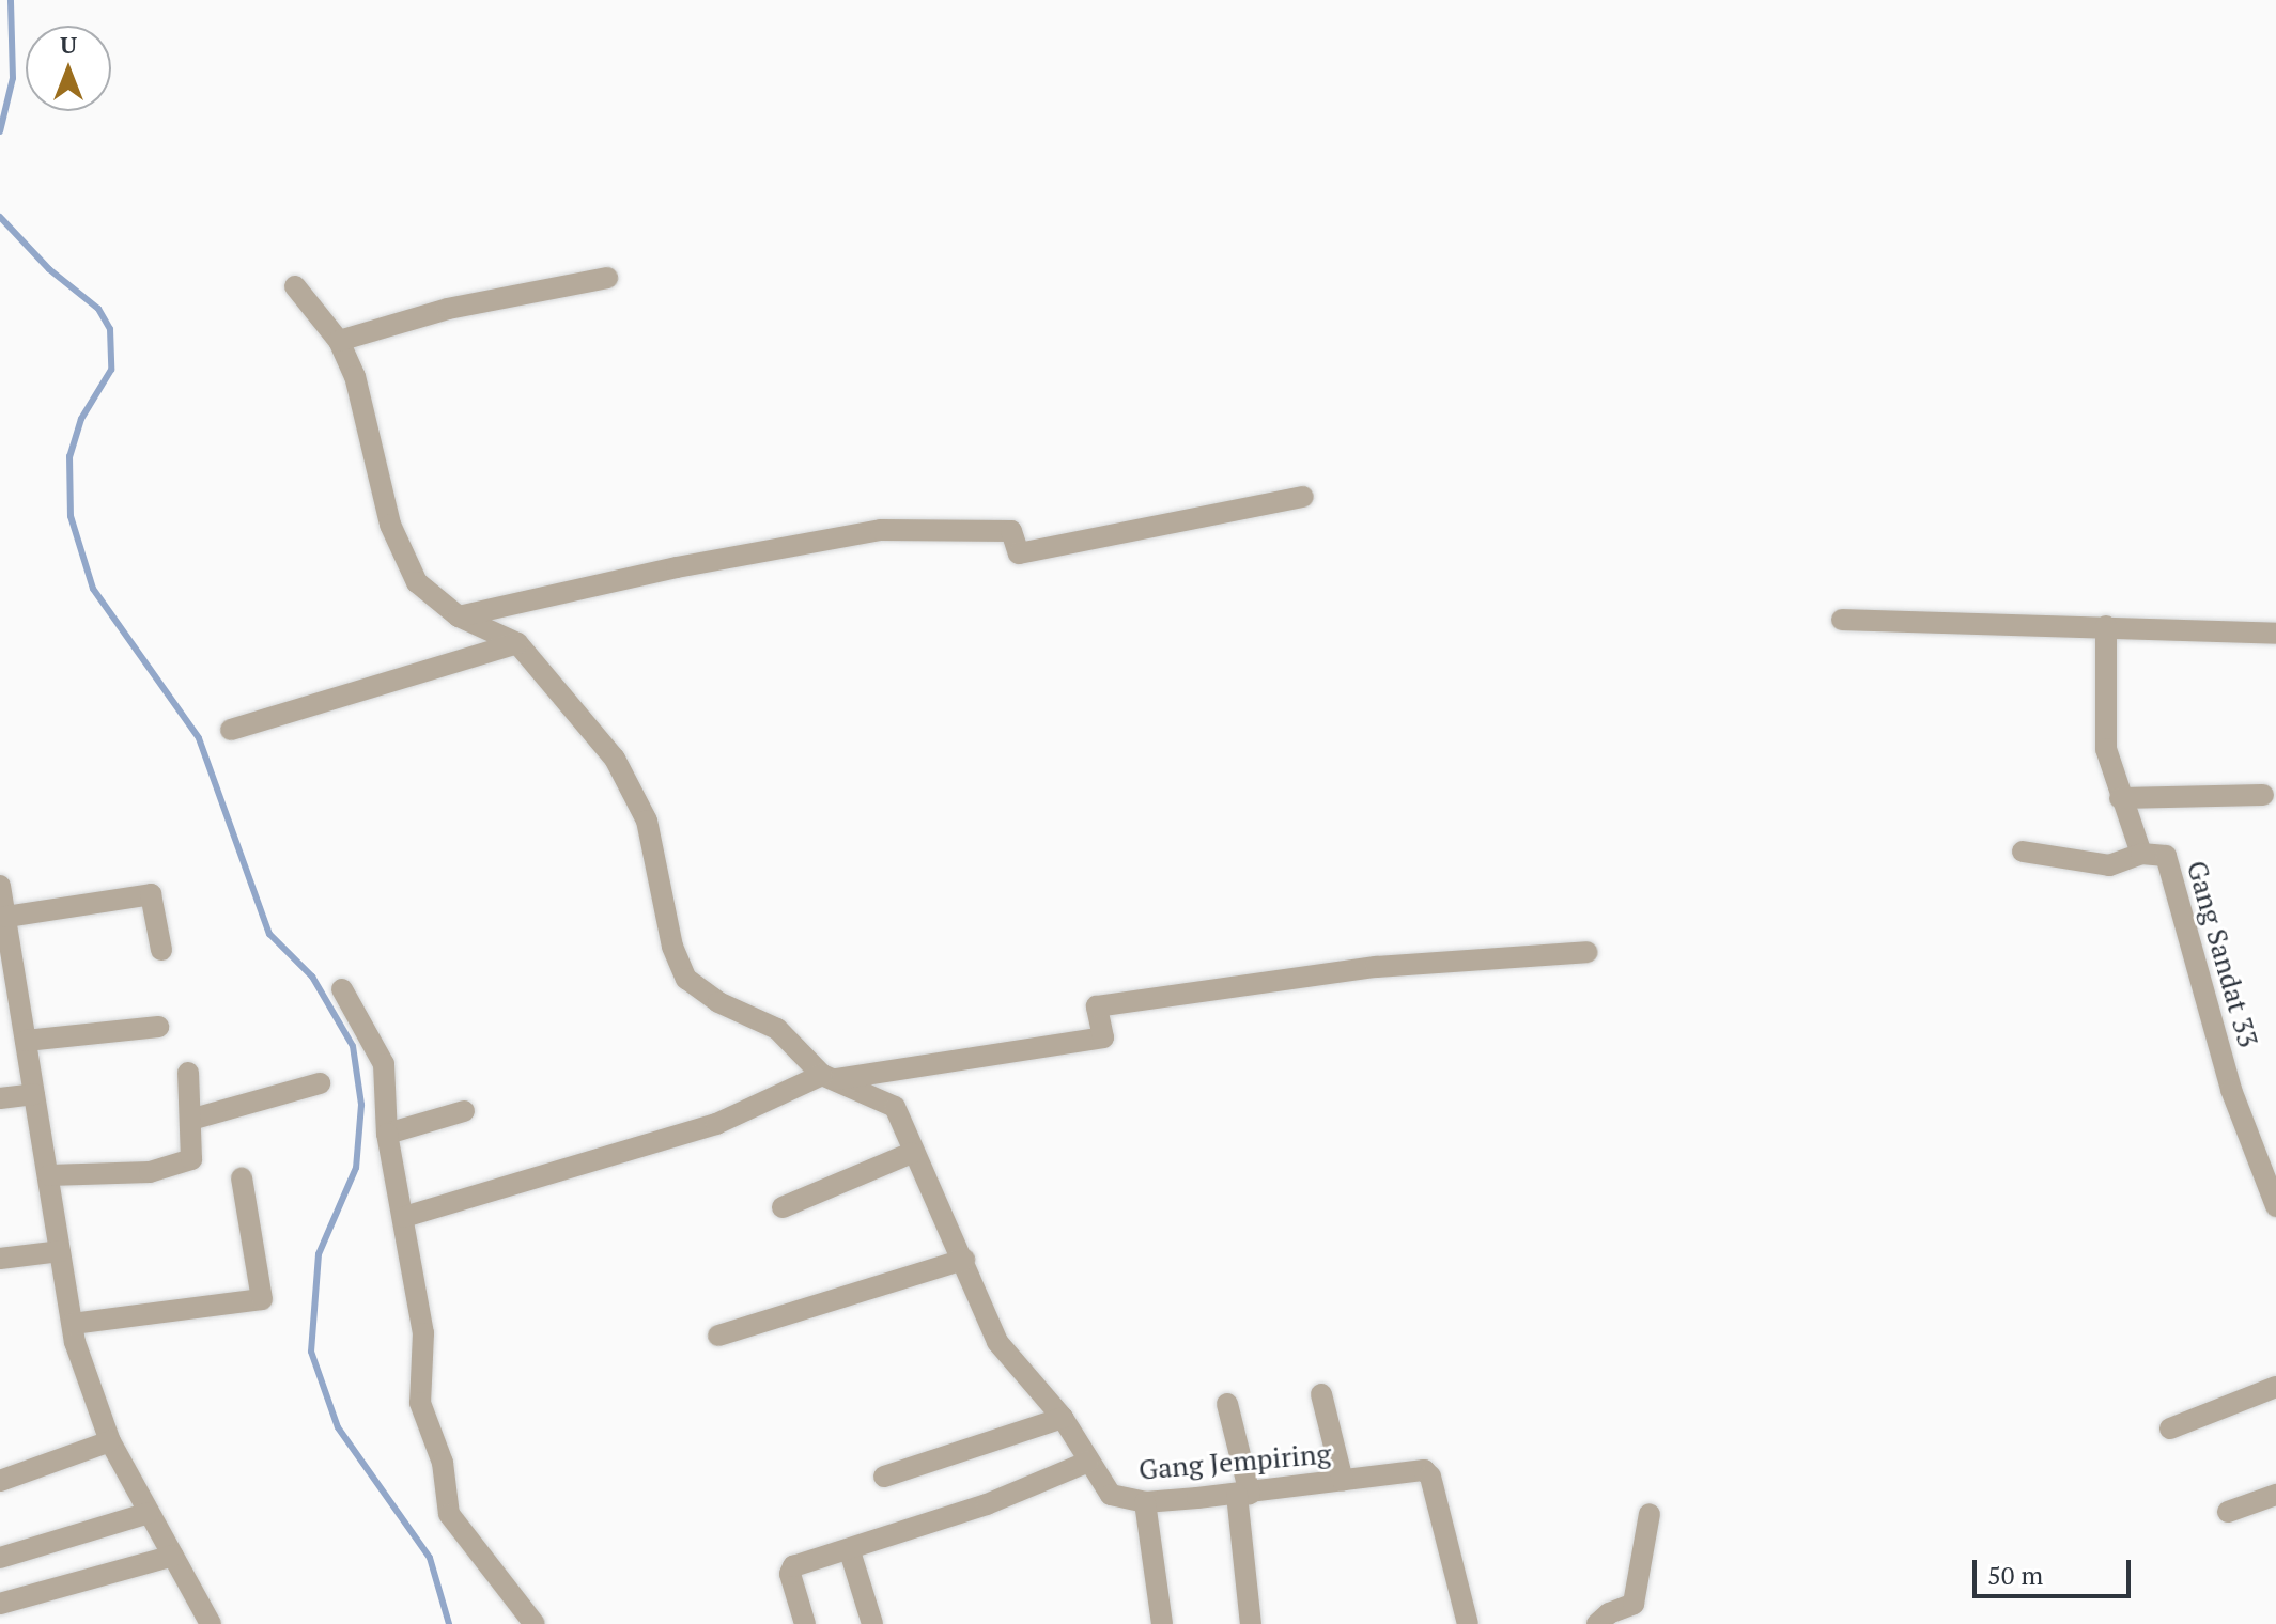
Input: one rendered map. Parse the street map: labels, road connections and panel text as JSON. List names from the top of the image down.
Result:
{
  "streets": {
    "street": ["Gang Sandat 33", "Gang Jempiring"]
  },
  "scale_bar": "50 m",
  "north": "top"
}
